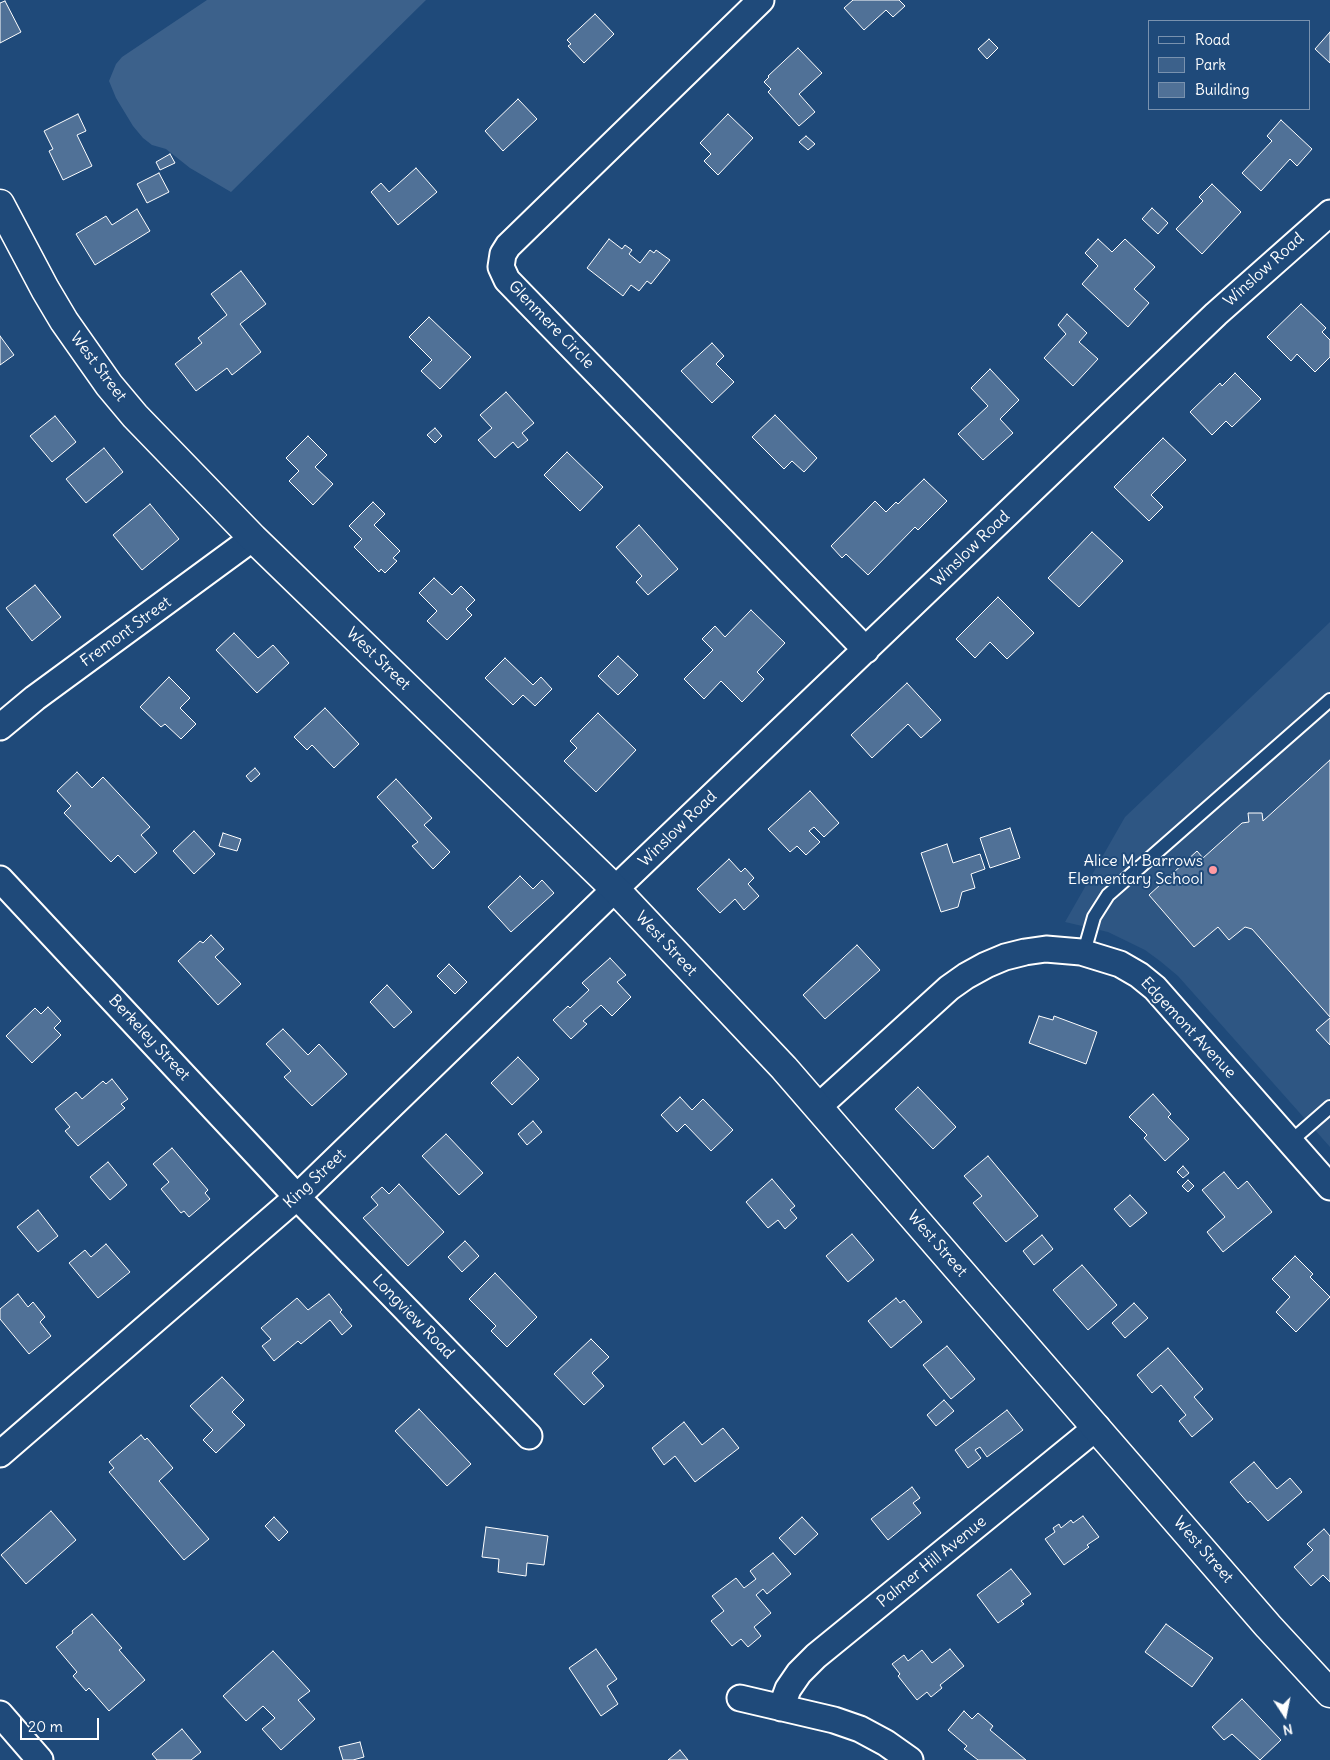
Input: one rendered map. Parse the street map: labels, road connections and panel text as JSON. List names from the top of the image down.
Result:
{
  "streets": {
    "main road": ["West Street"],
    "street": [
      "Winslow Road",
      "Glenmere Circle",
      "Fremont Street",
      "Edgemont Avenue",
      "Berkeley Street",
      "King Street",
      "Longview Road",
      "Palmer Hill Avenue"
    ]
  },
  "crossings": [
    ["Winslow Road", "Glenmere Circle"],
    ["Winslow Road", "West Street"],
    ["Winslow Road", "King Street"],
    ["West Street", "Fremont Street"],
    ["West Street", "Edgemont Avenue"],
    ["West Street", "King Street"],
    ["West Street", "Palmer Hill Avenue"],
    ["Berkeley Street", "King Street"],
    ["Berkeley Street", "Longview Road"],
    ["King Street", "Longview Road"]
  ],
  "places": ["Alice M. Barrows Elementary School"],
  "legend": ["Road", "Park", "Building"],
  "scale_bar": "20 m",
  "north": "bottom"
}
